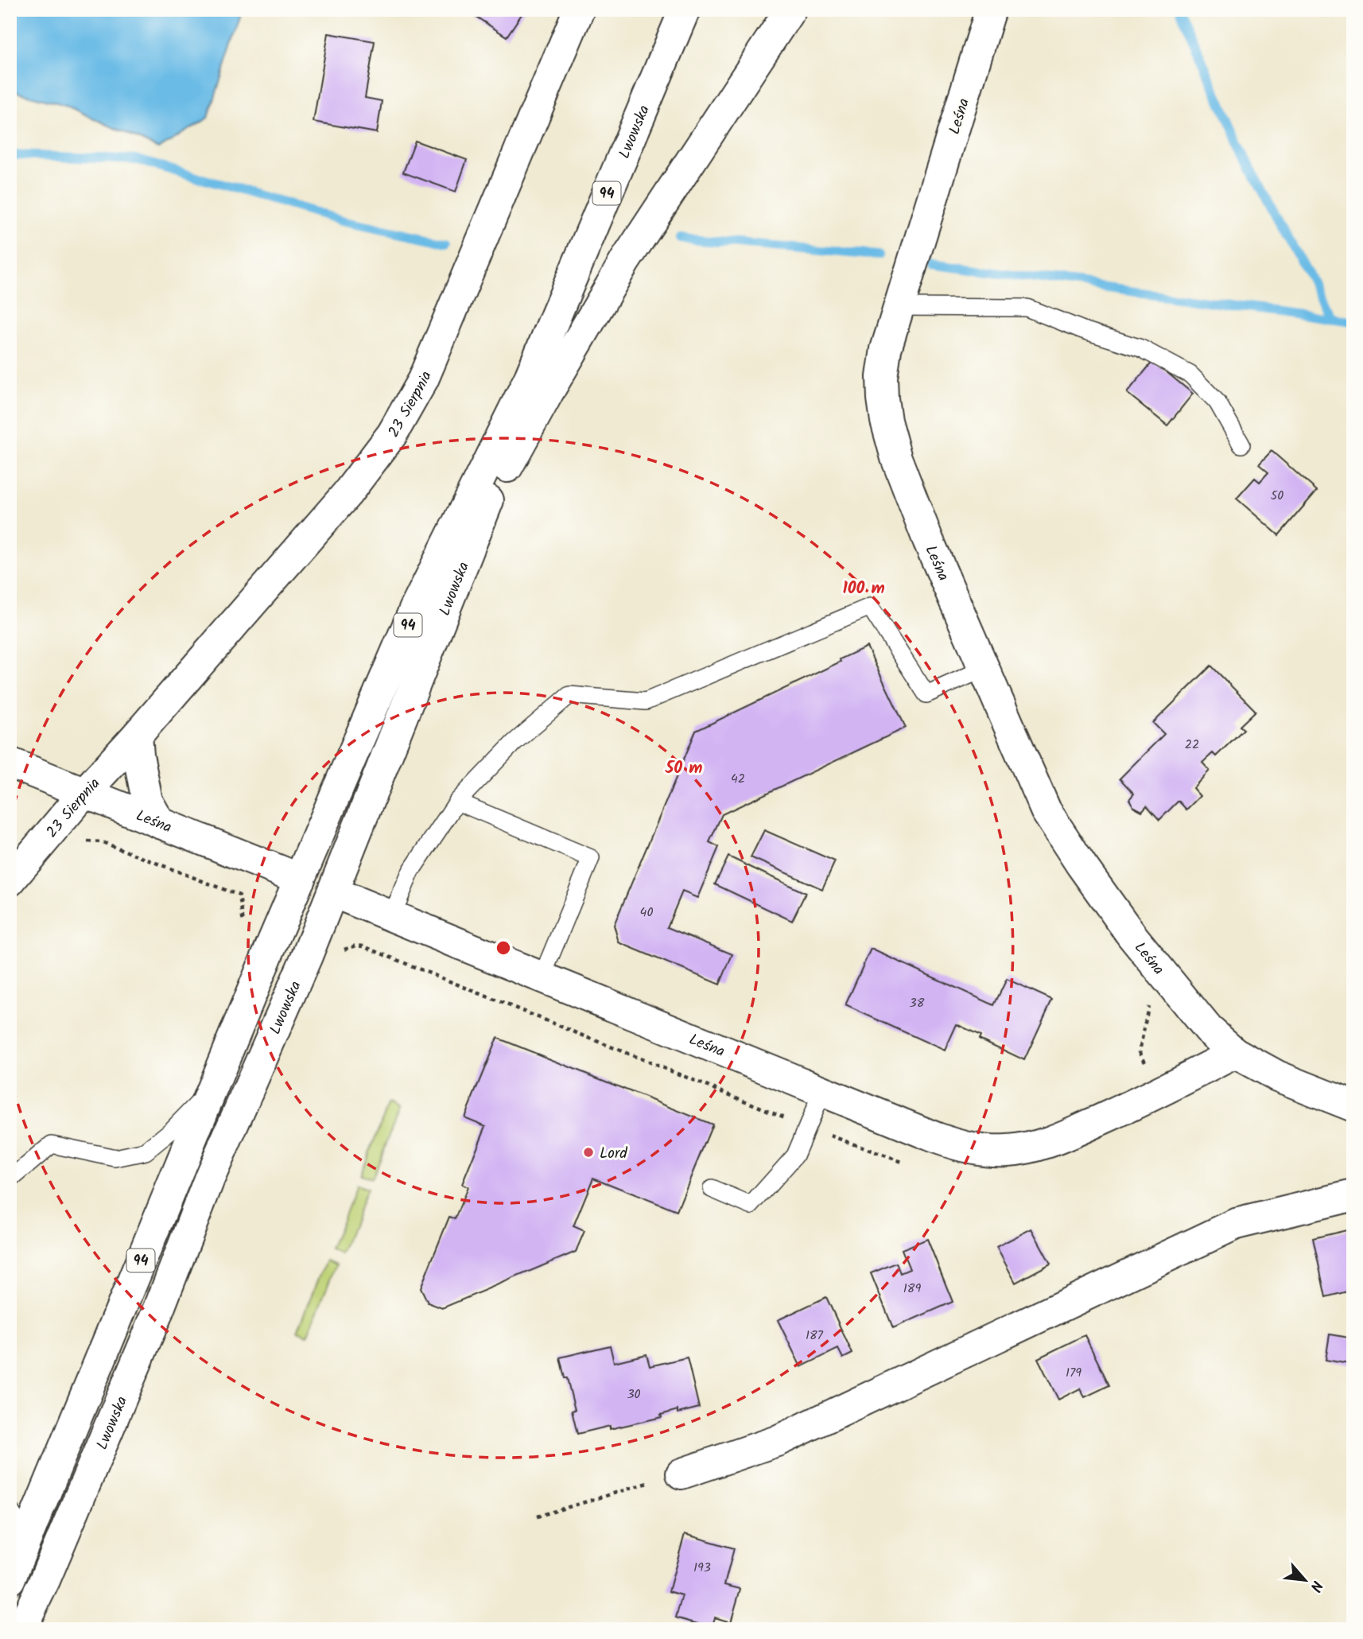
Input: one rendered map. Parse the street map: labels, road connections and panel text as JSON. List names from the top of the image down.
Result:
{
  "streets": {
    "street": [
      "Leśna",
      "Lwowska",
      "94",
      "23 Sierpnia"
    ]
  },
  "crossings": [
    ["Leśna", "Lwowska"],
    ["Leśna", "23 Sierpnia"]
  ],
  "places": ["Lord"],
  "house_numbers": [
    "50",
    "22",
    "42",
    "40",
    "38",
    "189",
    "187",
    "179",
    "30",
    "193"
  ],
  "north": "bottom right",
  "rings": ["100 m", "50 m"]
}
